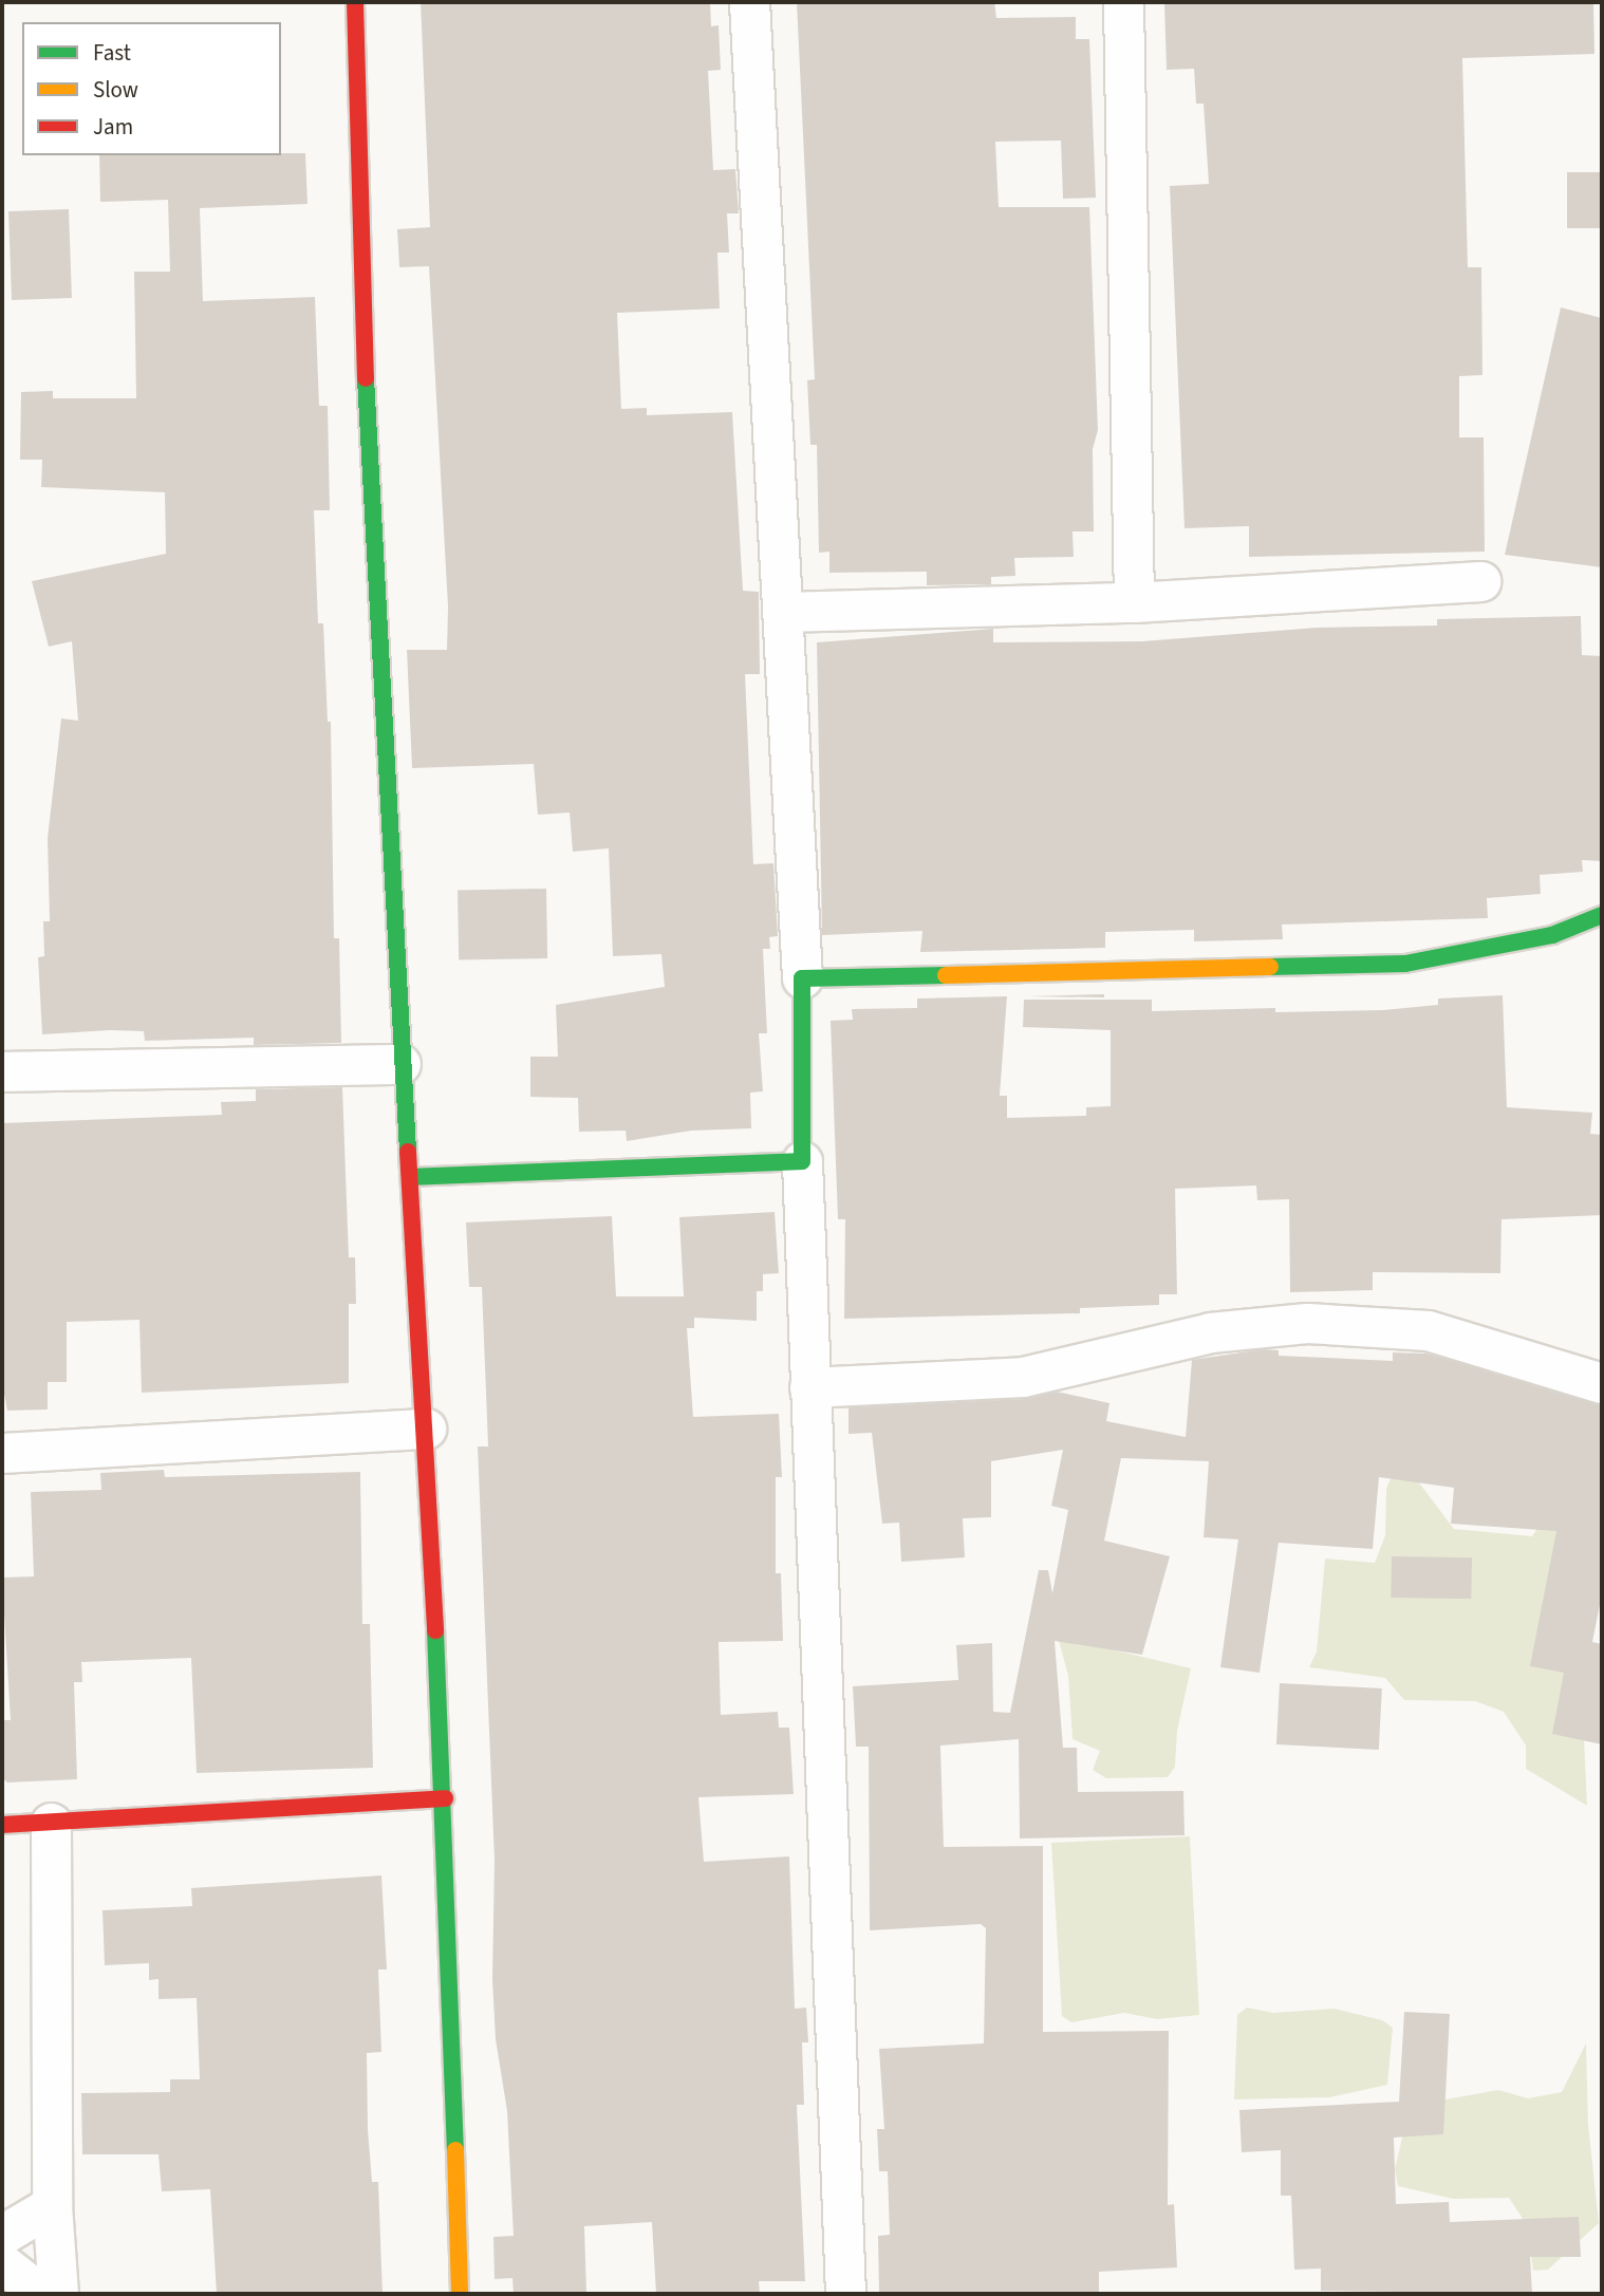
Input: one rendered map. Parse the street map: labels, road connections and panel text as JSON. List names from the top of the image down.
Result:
{
  "legend": ["Fast", "Slow", "Jam"]
}
